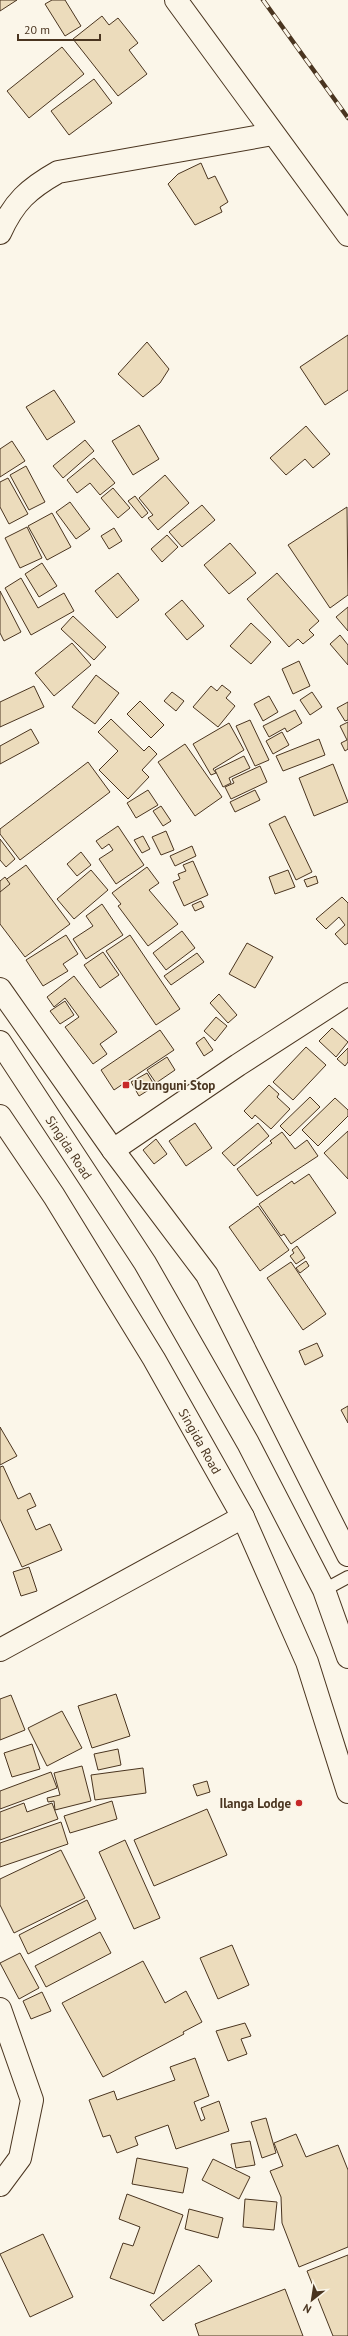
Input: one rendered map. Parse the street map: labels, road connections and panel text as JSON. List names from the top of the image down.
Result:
{
  "streets": {
    "main road": ["Singida Road"]
  },
  "places": {
    "transit": ["Uzunguni Stop"],
    "other": ["Ilanga Lodge"]
  },
  "scale_bar": "20 m",
  "north": "bottom left"
}
